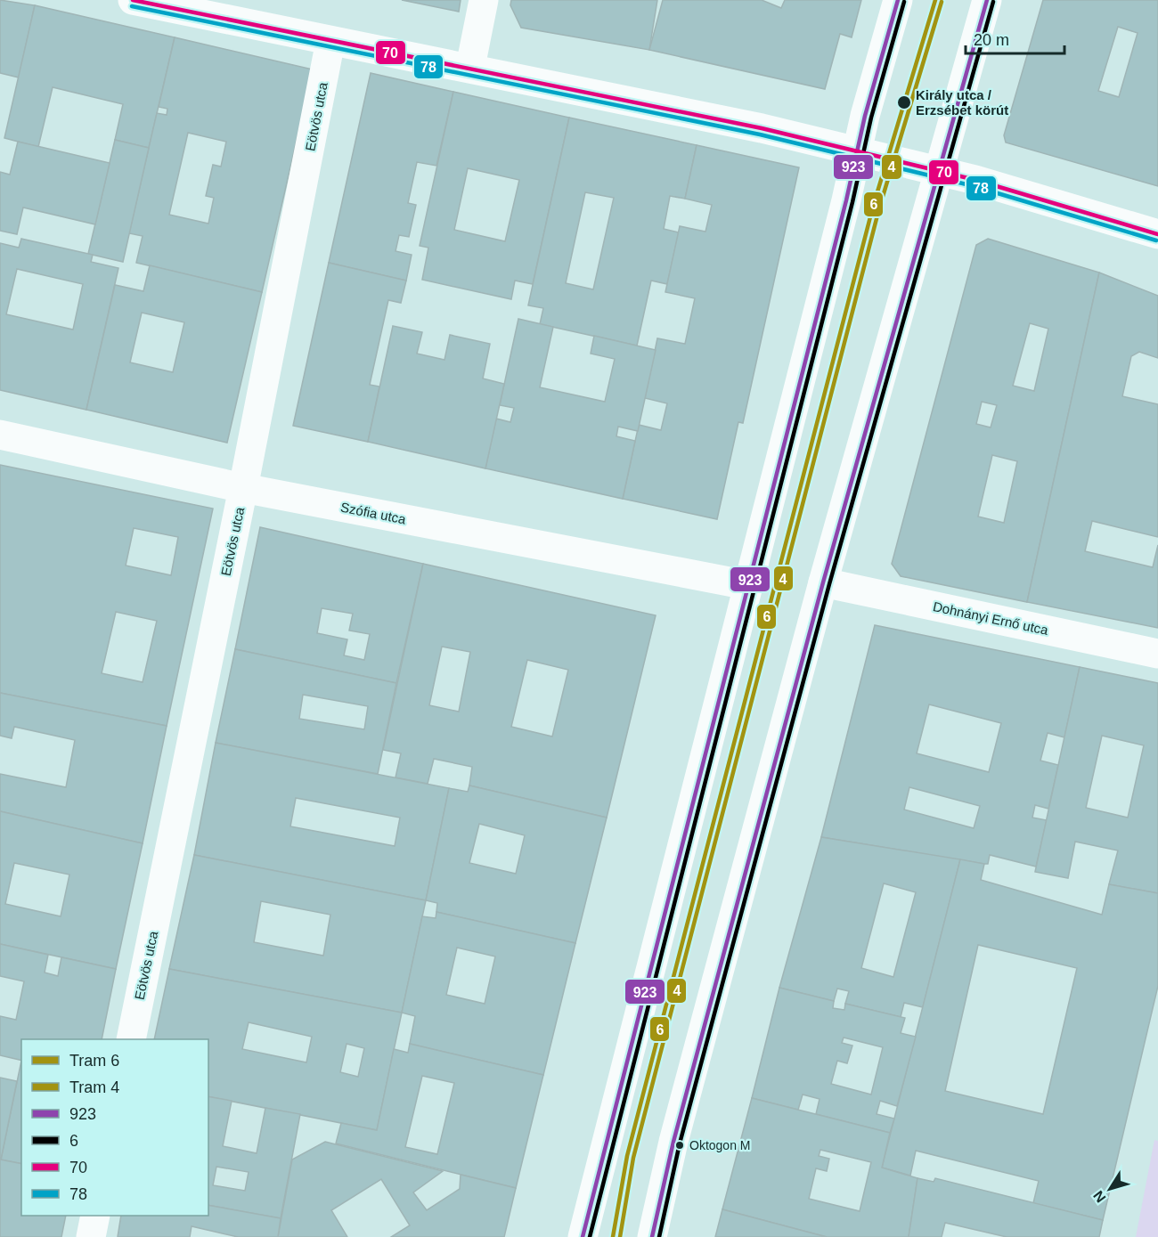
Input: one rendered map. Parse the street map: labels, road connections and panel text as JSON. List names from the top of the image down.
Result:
{
  "streets": {
    "street": ["Eötvös utca", "Szófia utca", "Dohnányi Ernő utca"]
  },
  "crossings": [
    ["Eötvös utca", "Szófia utca"]
  ],
  "places": ["Király utca / Erzsébet körút", "Oktogon M"],
  "lines": [
    "tram line 6",
    "transit line 923",
    "transit line 70",
    "tram line 4",
    "transit line 6",
    "transit line 78"
  ],
  "legend": [
    "Tram 6",
    "Tram 4",
    "923",
    "6",
    "70",
    "78"
  ],
  "scale_bar": "20 m",
  "north": "bottom left"
}
